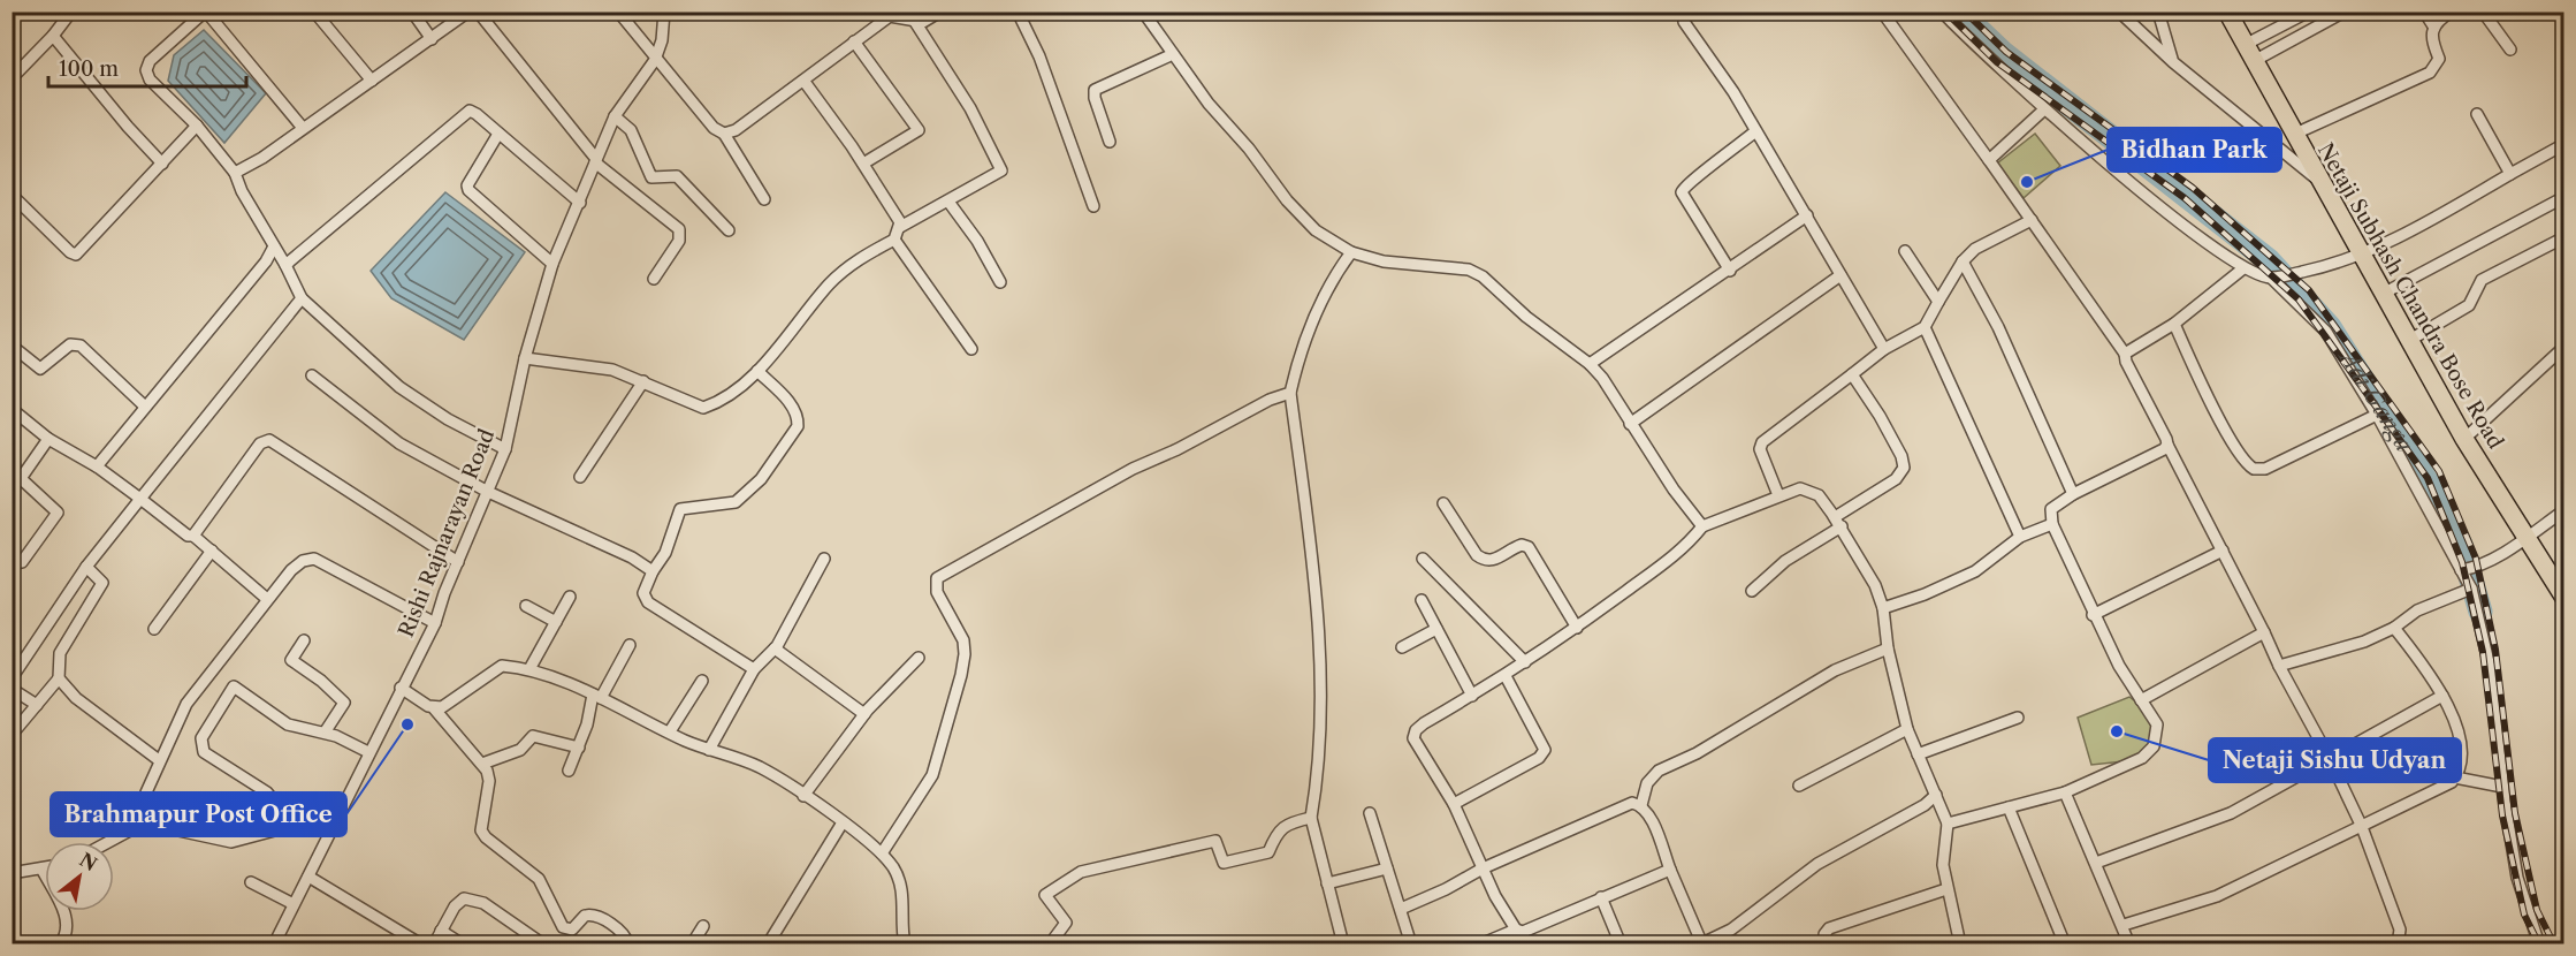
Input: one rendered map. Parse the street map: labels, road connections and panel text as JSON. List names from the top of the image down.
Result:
{
  "streets": {
    "main road": ["Netaji Subhash Chandra Bose Road"],
    "street": ["Rishi Rajnarayan Road"]
  },
  "water": ["Adi Ganga"],
  "places": ["Bidhan Park", "Brahmapur Post Office", "Netaji Sishu Udyan"],
  "scale_bar": "100 m",
  "north": "top right"
}
